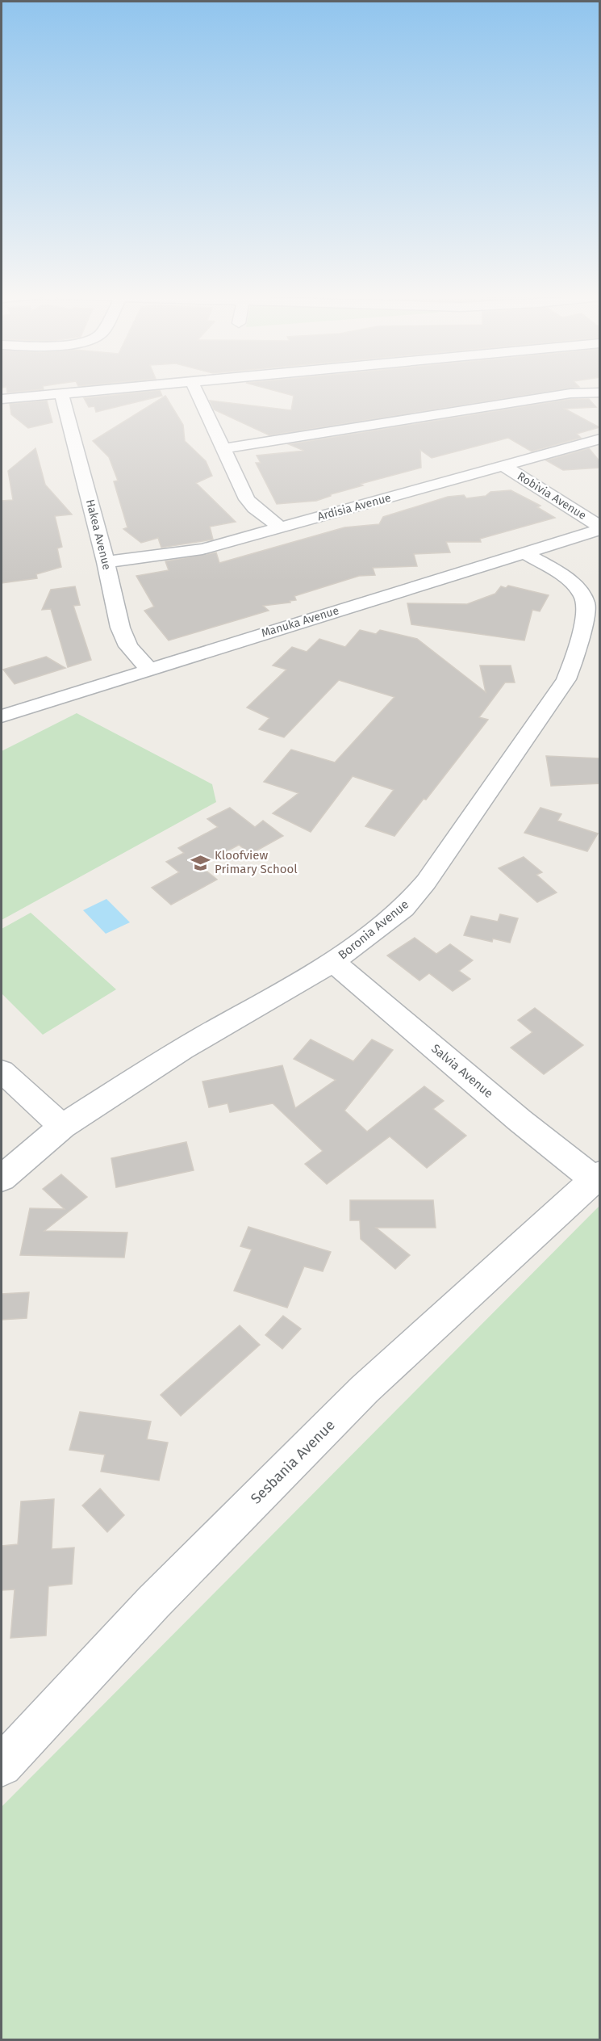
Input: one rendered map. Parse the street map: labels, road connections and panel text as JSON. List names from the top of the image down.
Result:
{
  "streets": {
    "street": [
      "Robivia Avenue",
      "Ardisia Avenue",
      "Hakea Avenue",
      "Manuka Avenue",
      "Boronia Avenue",
      "Salvia Avenue",
      "Sesbania Avenue"
    ]
  },
  "crossings": [
    ["Robivia Avenue", "Ardisia Avenue"],
    ["Robivia Avenue", "Manuka Avenue"],
    ["Ardisia Avenue", "Hakea Avenue"],
    ["Hakea Avenue", "Manuka Avenue"],
    ["Manuka Avenue", "Boronia Avenue"],
    ["Boronia Avenue", "Salvia Avenue"],
    ["Salvia Avenue", "Sesbania Avenue"]
  ],
  "places": {
    "school or university": ["Kloofview Primary School"]
  }
}
